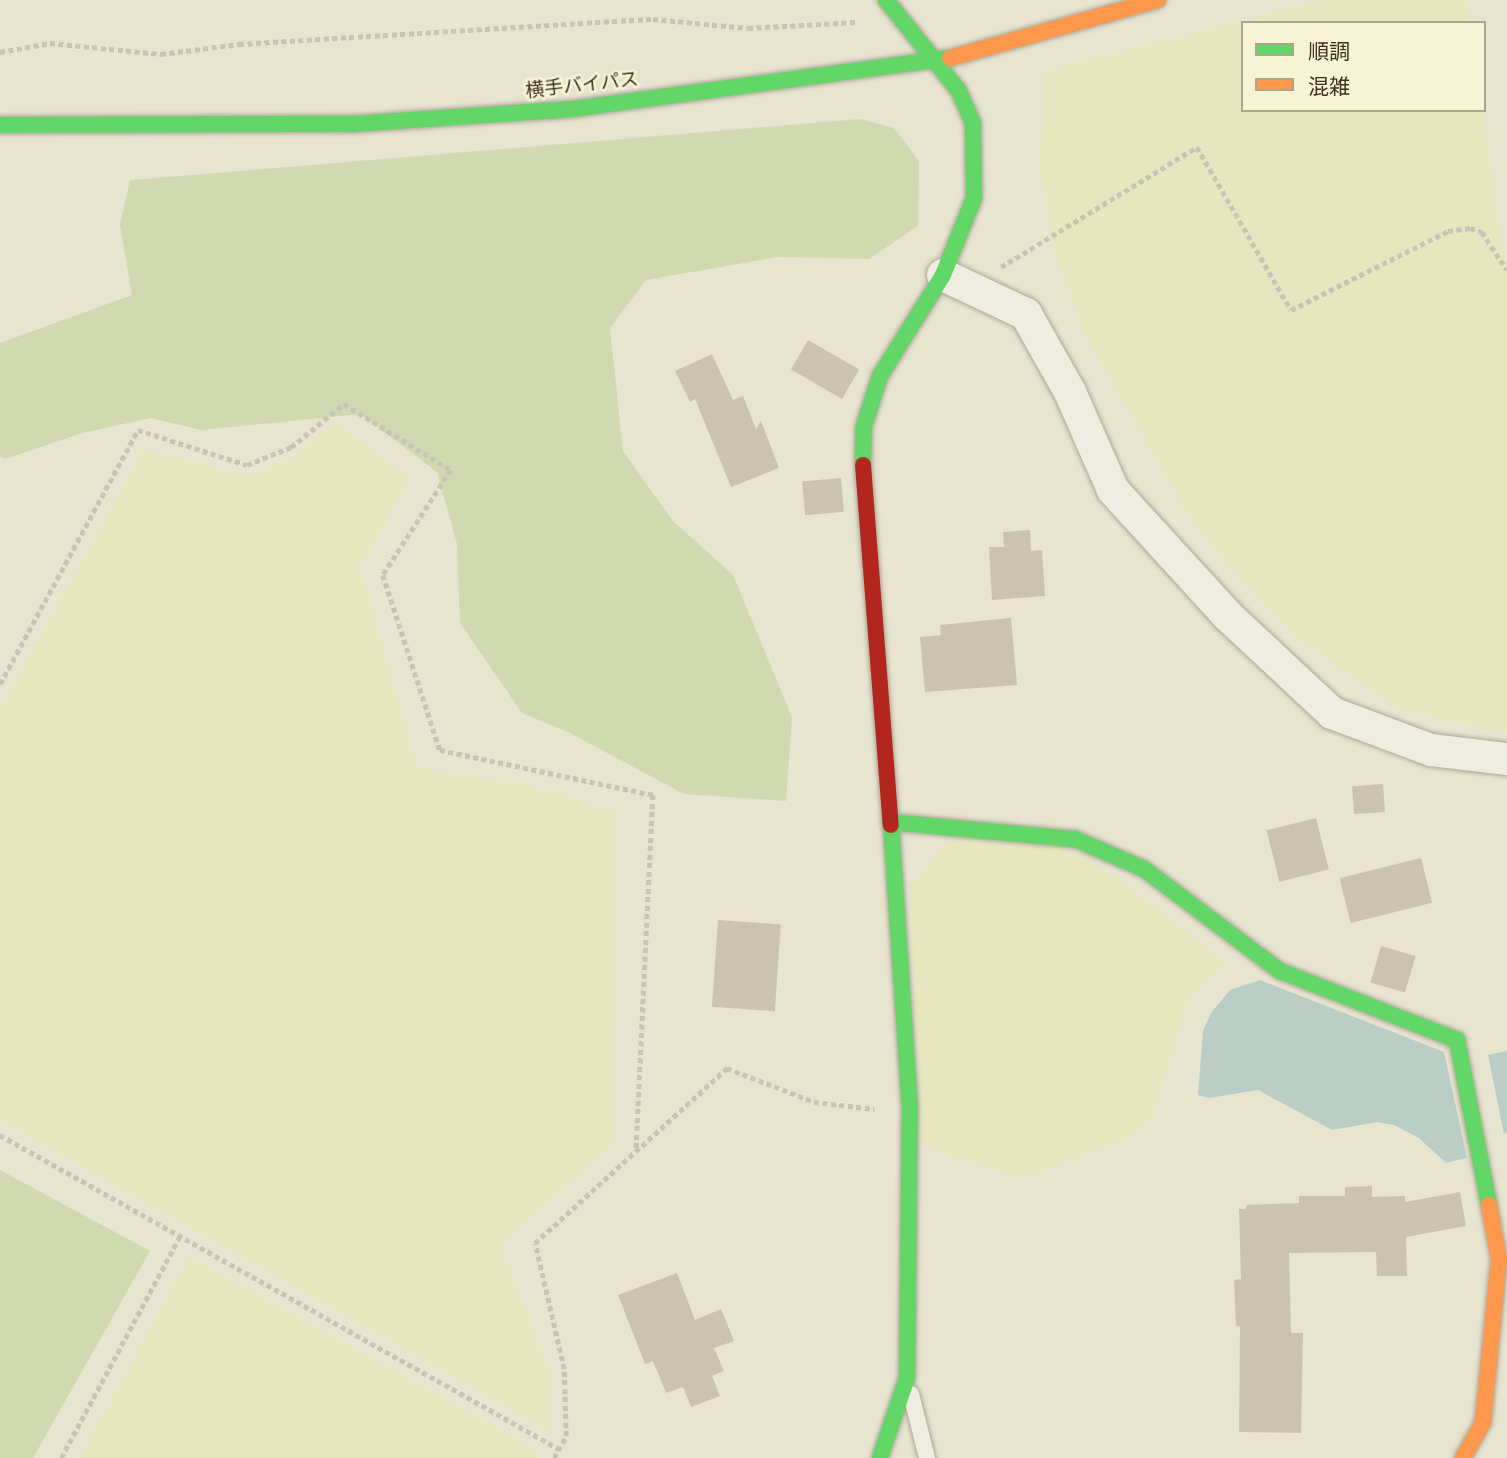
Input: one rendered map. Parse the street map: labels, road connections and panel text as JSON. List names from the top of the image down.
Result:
{
  "streets": {
    "main road": ["横手バイパス"]
  },
  "legend": ["順調", "混雑"]
}
